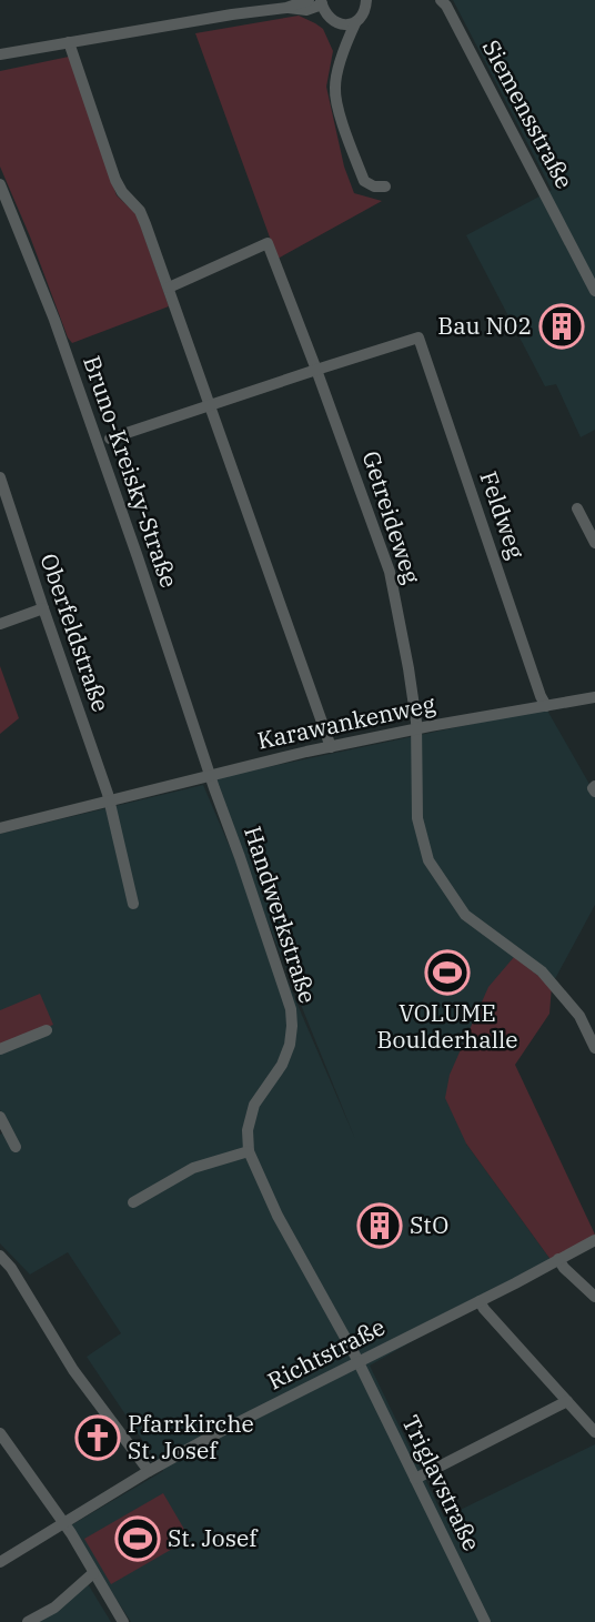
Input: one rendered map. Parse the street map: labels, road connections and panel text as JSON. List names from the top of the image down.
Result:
{
  "streets": {
    "street": [
      "Siemensstraße",
      "Bruno-Kreisky-Straße",
      "Feldweg",
      "Getreideweg",
      "Oberfeldstraße",
      "Karawankenweg",
      "Handwerkstraße",
      "Richtstraße",
      "Triglavstraße"
    ]
  },
  "crossings": [
    ["Bruno-Kreisky-Straße", "Karawankenweg"],
    ["Bruno-Kreisky-Straße", "Handwerkstraße"],
    ["Feldweg", "Getreideweg"],
    ["Feldweg", "Karawankenweg"],
    ["Getreideweg", "Karawankenweg"],
    ["Oberfeldstraße", "Karawankenweg"],
    ["Karawankenweg", "Handwerkstraße"],
    ["Handwerkstraße", "Richtstraße"],
    ["Handwerkstraße", "Triglavstraße"],
    ["Richtstraße", "Triglavstraße"]
  ],
  "places": {
    "building": ["Bau N02", "StO"],
    "sports": ["VOLUME Boulderhalle", "St. Josef"],
    "church": ["Pfarrkirche St. Josef"]
  }
}
